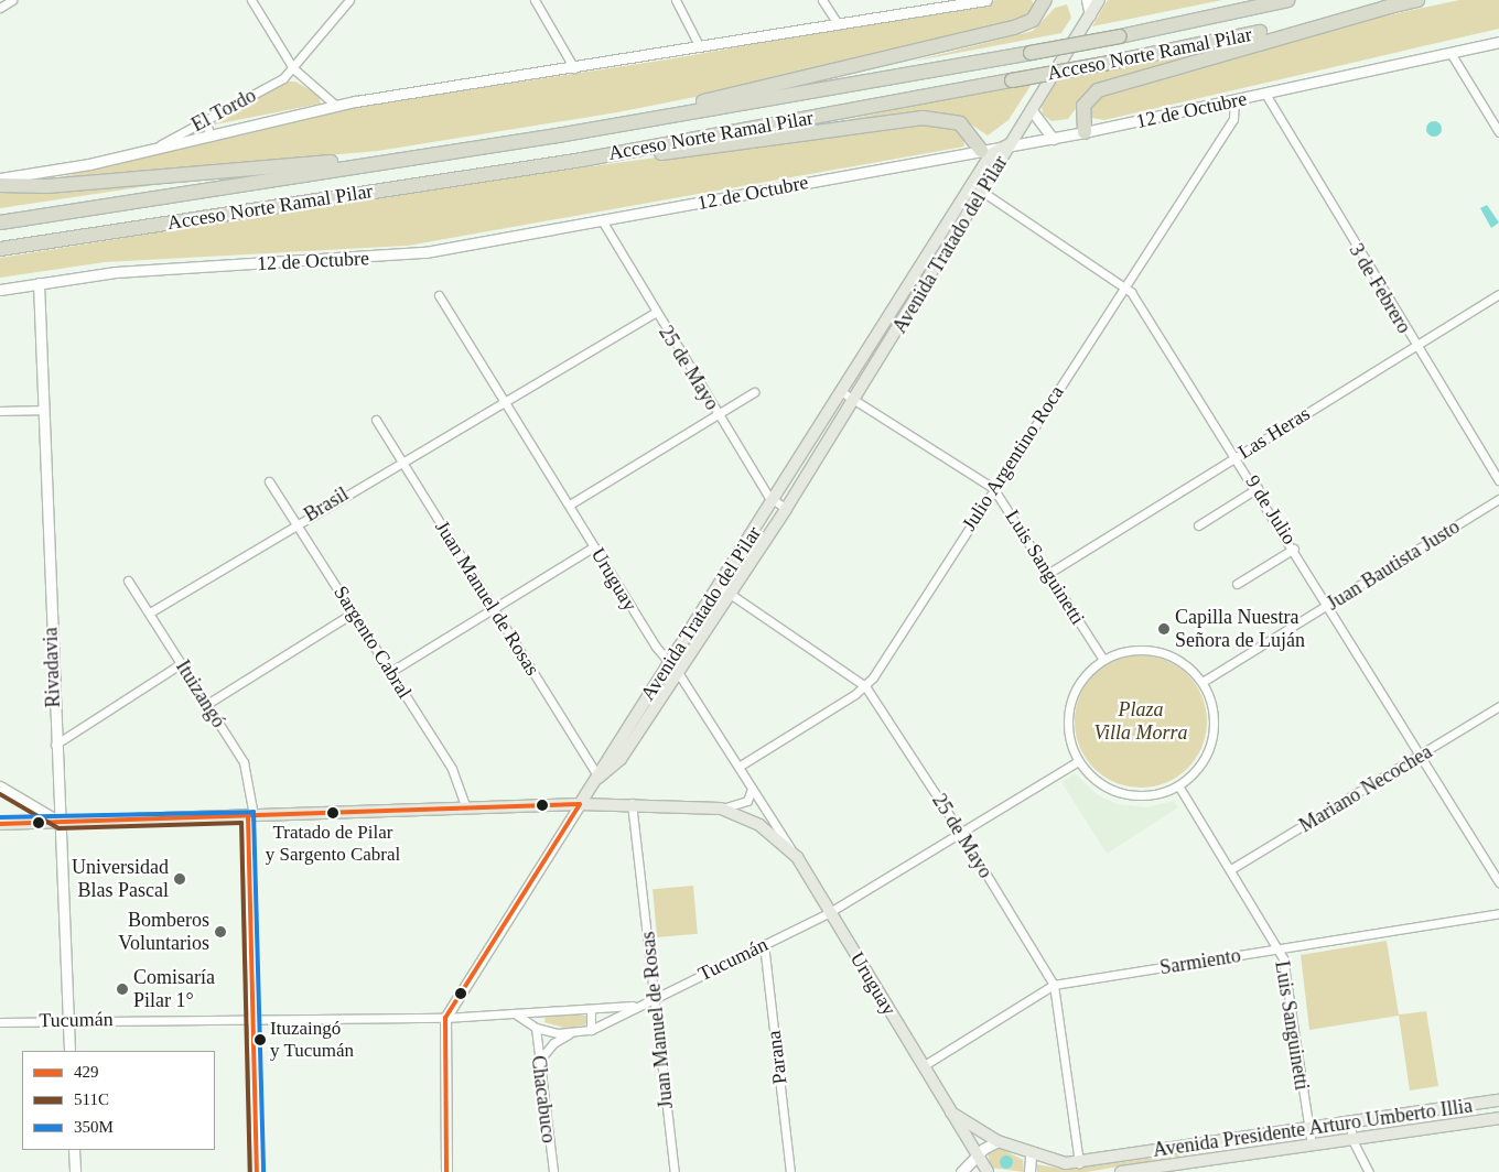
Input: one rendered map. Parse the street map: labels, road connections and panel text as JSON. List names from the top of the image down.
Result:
{
  "streets": {
    "highway": ["Acceso Norte Ramal Pilar"],
    "main road": ["Avenida Tratado del Pilar", "Uruguay", "Avenida Presidente Arturo Umberto Illia"],
    "street": [
      "El Tordo",
      "12 de Octubre",
      "3 de Febrero",
      "25 de Mayo",
      "Las Heras",
      "Julio Argentino Roca",
      "Brasil",
      "9 de Julio",
      "Juan Bautista Justo",
      "Luis Sanguinetti",
      "Juan Manuel de Rosas",
      "Sargento Cabral",
      "Rivadavia",
      "Ituizangó",
      "Mariano Necochea",
      "Tucumán",
      "Sarmiento",
      "Parana",
      "Chacabuco"
    ]
  },
  "crossings": [
    ["12 de Octubre", "Avenida Tratado del Pilar"],
    ["12 de Octubre", "3 de Febrero"],
    ["12 de Octubre", "25 de Mayo"],
    ["12 de Octubre", "Julio Argentino Roca"],
    ["12 de Octubre", "Rivadavia"],
    ["Avenida Tratado del Pilar", "25 de Mayo"],
    ["Avenida Tratado del Pilar", "9 de Julio"],
    ["Avenida Tratado del Pilar", "Luis Sanguinetti"],
    ["Avenida Tratado del Pilar", "Uruguay"],
    ["Avenida Tratado del Pilar", "Juan Manuel de Rosas"],
    ["3 de Febrero", "Las Heras"],
    ["25 de Mayo", "Julio Argentino Roca"],
    ["25 de Mayo", "Brasil"],
    ["25 de Mayo", "Sarmiento"],
    ["25 de Mayo", "Avenida Presidente Arturo Umberto Illia"],
    ["Las Heras", "9 de Julio"],
    ["Las Heras", "Luis Sanguinetti"],
    ["Julio Argentino Roca", "9 de Julio"],
    ["Julio Argentino Roca", "Luis Sanguinetti"],
    ["Julio Argentino Roca", "Uruguay"],
    ["Brasil", "Uruguay"],
    ["Brasil", "Juan Manuel de Rosas"],
    ["Brasil", "Sargento Cabral"],
    ["Brasil", "Ituizangó"],
    ["9 de Julio", "Juan Bautista Justo"],
    ["9 de Julio", "Mariano Necochea"],
    ["Juan Bautista Justo", "Luis Sanguinetti"],
    ["Luis Sanguinetti", "Mariano Necochea"],
    ["Luis Sanguinetti", "Sarmiento"],
    ["Luis Sanguinetti", "Avenida Presidente Arturo Umberto Illia"],
    ["Uruguay", "Juan Manuel de Rosas"],
    ["Uruguay", "Sargento Cabral"],
    ["Uruguay", "Rivadavia"],
    ["Uruguay", "Ituizangó"],
    ["Uruguay", "Tucumán"],
    ["Uruguay", "Sarmiento"],
    ["Uruguay", "Avenida Presidente Arturo Umberto Illia"],
    ["Juan Manuel de Rosas", "Tucumán"],
    ["Rivadavia", "Tucumán"],
    ["Ituizangó", "Tucumán"],
    ["Tucumán", "Parana"],
    ["Tucumán", "Chacabuco"]
  ],
  "parks": ["Plaza Villa Morra"],
  "places": [
    "Capilla Nuestra Señora de Luján",
    "Tratado de Pilar y Sargento Cabral",
    "Universidad Blas Pascal",
    "Bomberos Voluntarios",
    "Comisaría Pilar 1°",
    "Ituzaingó y Tucumán"
  ],
  "lines": ["transit line 511C", "transit line 429", "transit line 350M"],
  "legend": ["429", "511C", "350M"]
}
